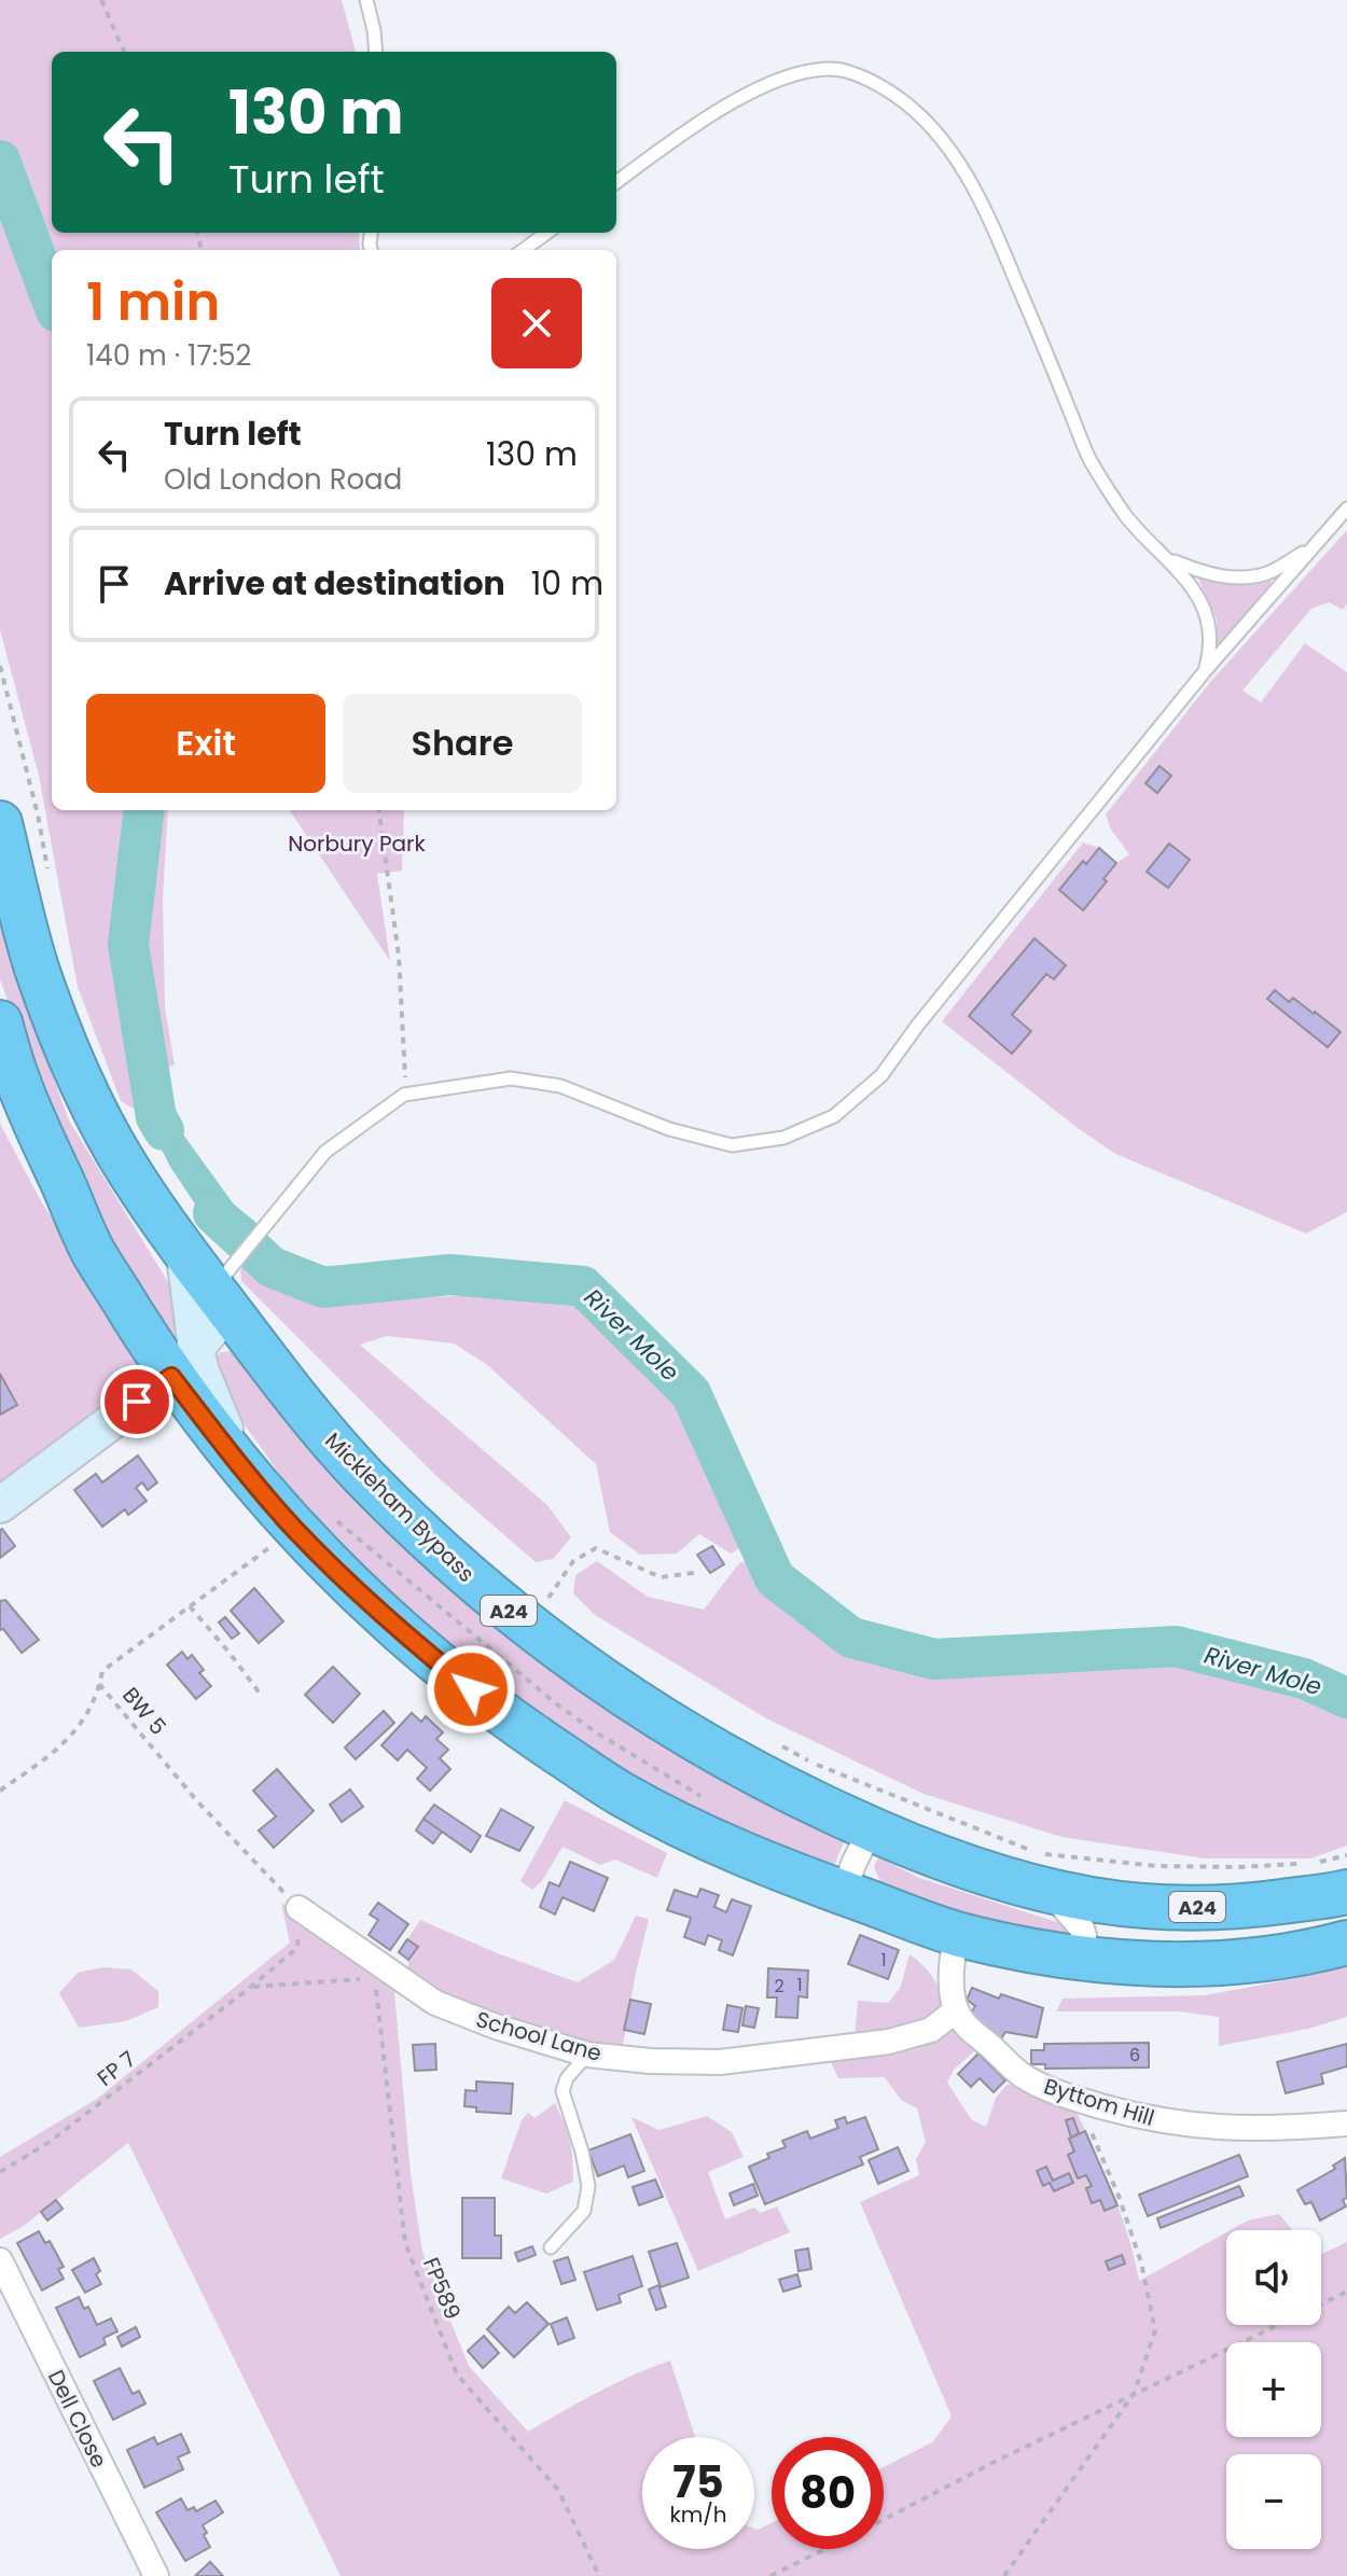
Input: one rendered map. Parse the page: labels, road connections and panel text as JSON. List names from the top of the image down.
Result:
{
  "streets": {
    "highway": ["Mickleham Bypass", "A24"],
    "street": ["School Lane", "Byttom Hill", "Dell Close"],
    "path": ["BW 5", "FP 7", "FP589"]
  },
  "crossings": [
    ["BW 5", "School Lane"],
    ["BW 5", "FP 7"],
    ["School Lane", "FP 7"],
    ["School Lane", "Byttom Hill"],
    ["School Lane", "FP589"]
  ],
  "water": ["River Mole"],
  "parks": ["Norbury Park"],
  "house_numbers": [
    "1",
    "1",
    "2",
    "6"
  ],
  "page": {
    "turn": ["130 m", "Turn left"],
    "heading": ["1 min", "140 m · 17:52"],
    "list": [
      {
        "name": "Turn left",
        "note": "Old London Road",
        "value": "130 m"
      },
      {
        "name": "Arrive at destination",
        "value": "10 m"
      }
    ],
    "buttons": ["Exit", "Share"],
    "map_buttons": ["+", "−"],
    "speed": "75 km/h",
    "limit": "80"
  }
}
